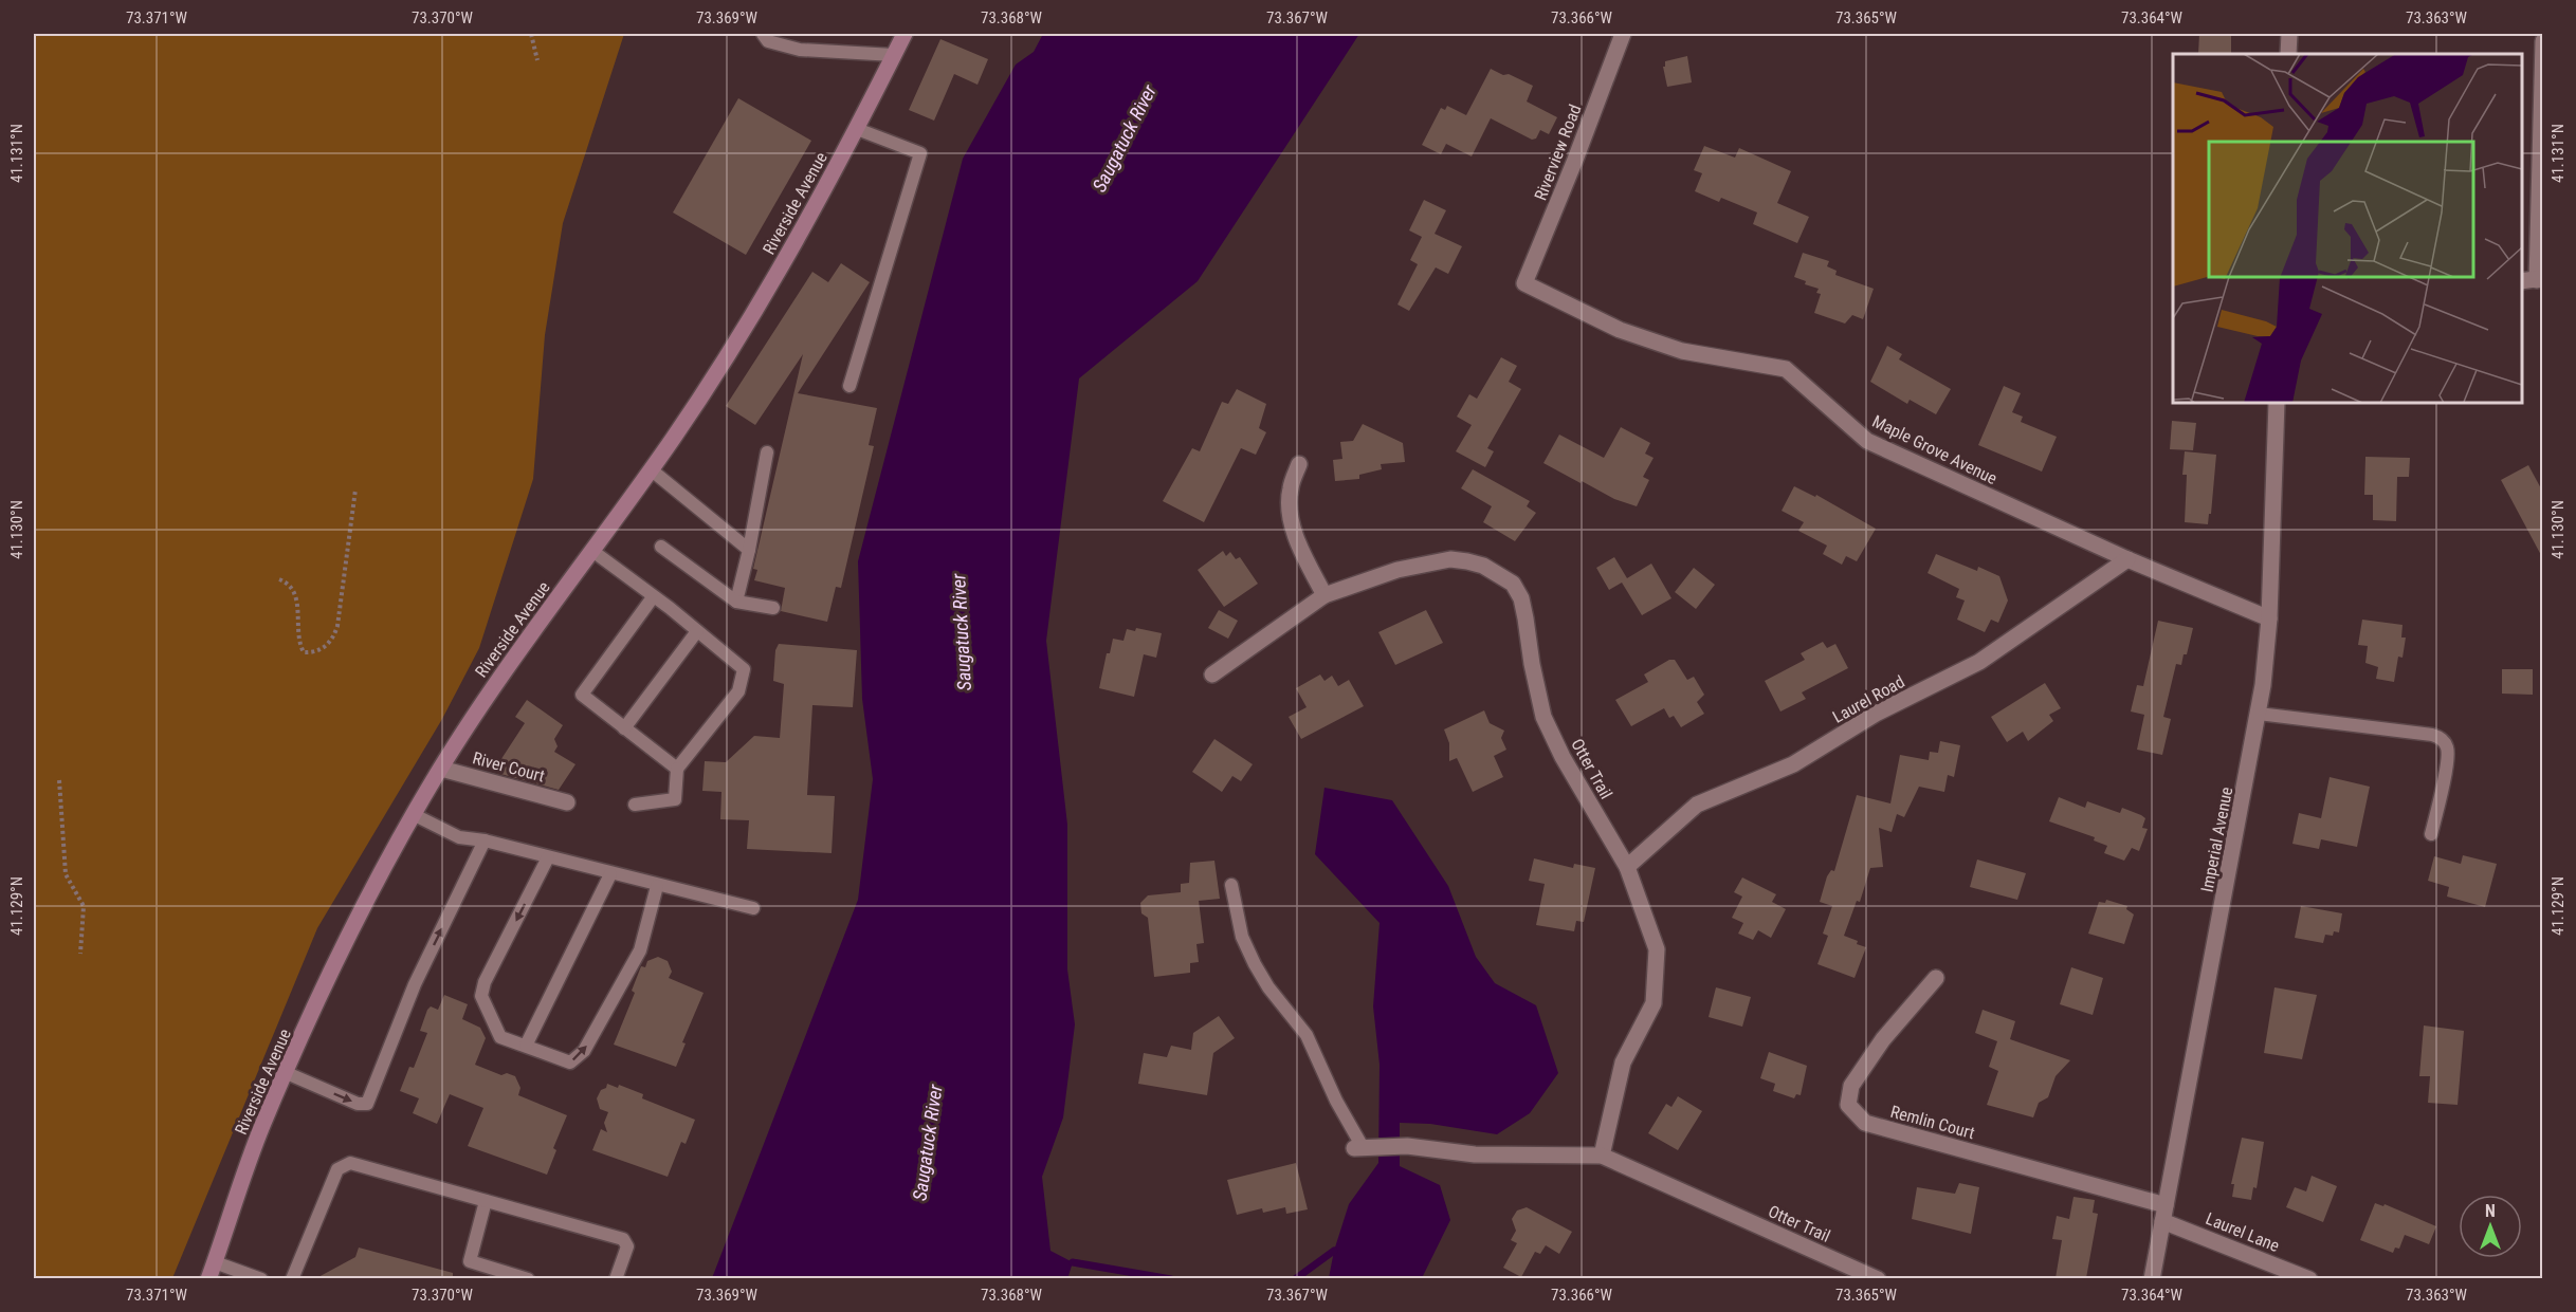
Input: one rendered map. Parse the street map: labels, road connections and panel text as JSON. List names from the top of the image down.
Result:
{
  "streets": {
    "main road": ["Riverside Avenue"],
    "street": [
      "Riverview Road",
      "Maple Grove Avenue",
      "Laurel Road",
      "River Court",
      "Otter Trail",
      "Imperial Avenue",
      "Remlin Court",
      "Laurel Lane"
    ]
  },
  "crossings": [
    ["Riverview Road", "Maple Grove Avenue"],
    ["Riverside Avenue", "River Court"],
    ["Maple Grove Avenue", "Laurel Road"],
    ["Maple Grove Avenue", "Imperial Avenue"],
    ["Laurel Road", "Otter Trail"],
    ["Imperial Avenue", "Remlin Court"],
    ["Imperial Avenue", "Laurel Lane"],
    ["Remlin Court", "Laurel Lane"]
  ],
  "water": ["Saugatuck River"],
  "north": "top",
  "coordinates": [
    "73.371°W",
    "73.370°W",
    "73.369°W",
    "73.368°W",
    "73.367°W",
    "73.366°W",
    "73.365°W",
    "73.364°W",
    "73.363°W",
    "41.131°N",
    "41.130°N",
    "41.129°N"
  ]
}
